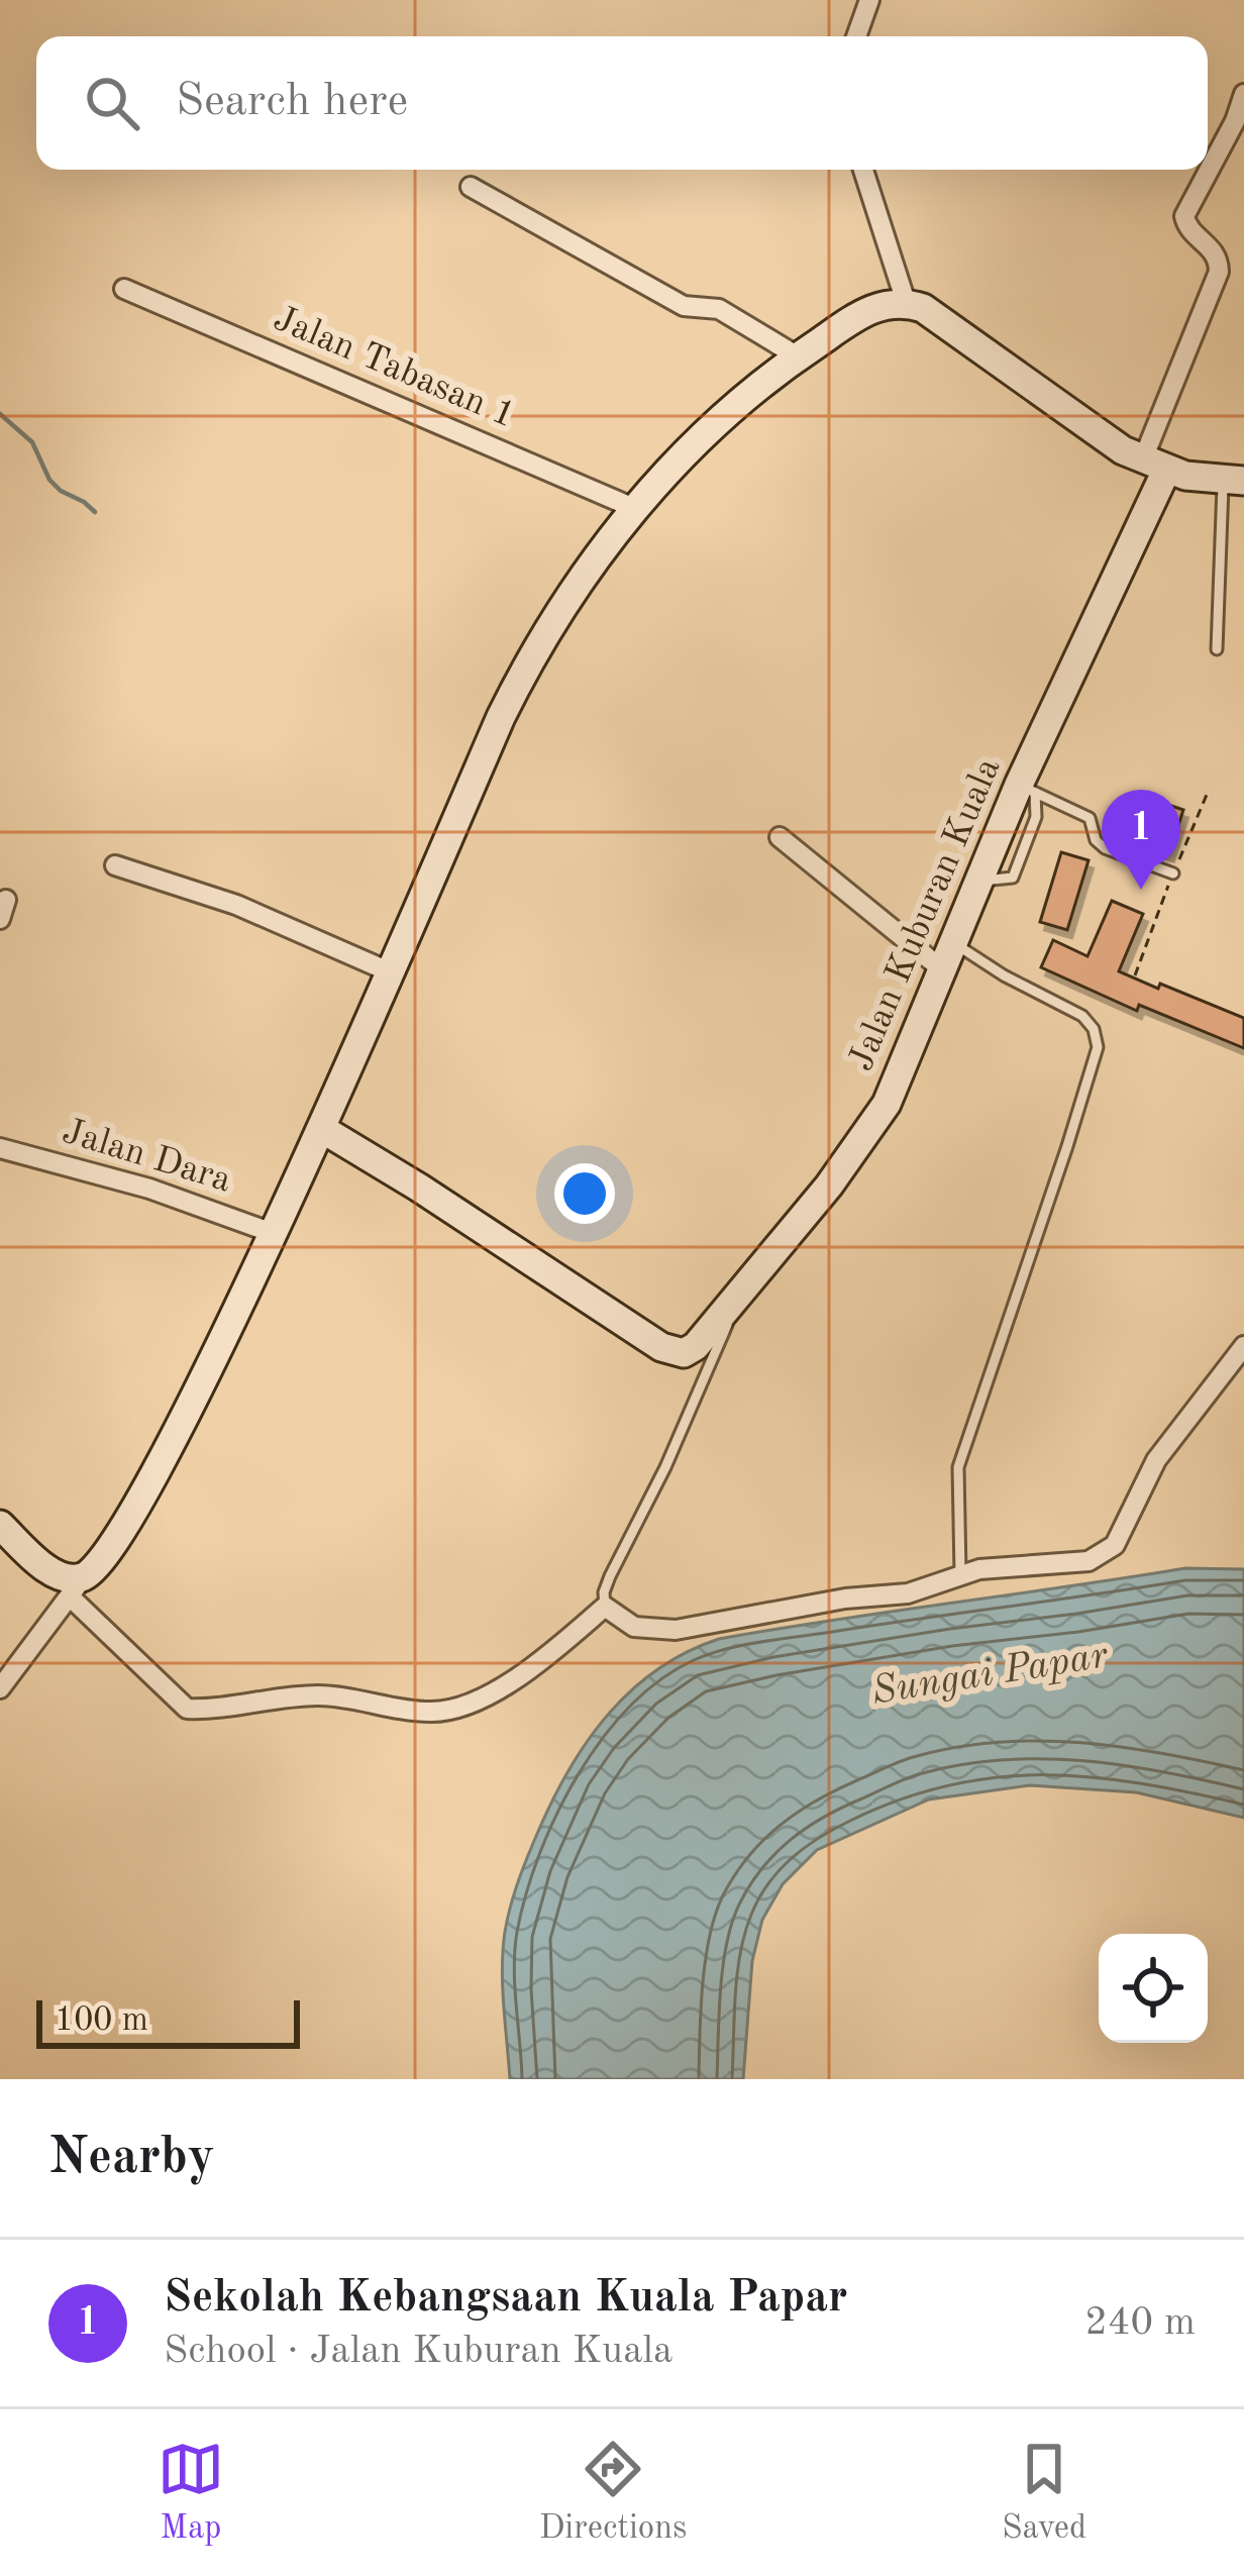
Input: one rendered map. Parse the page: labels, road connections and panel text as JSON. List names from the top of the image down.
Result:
{
  "streets": {
    "main road": ["Jalan Kuburan Kuala"],
    "street": ["Jalan Tabasan 1", "Jalan Dara"]
  },
  "water": ["Sungai Papar"],
  "scale_bar": "100 m",
  "page": {
    "search": "Search here",
    "pins": "1",
    "scale": "100 m",
    "heading": "Nearby",
    "list": [
      {
        "mark": "1",
        "name": "Sekolah Kebangsaan Kuala Papar",
        "note": "School · Jalan Kuburan Kuala",
        "value": "240 m"
      }
    ],
    "nav": ["Map", "Directions", "Saved"]
  }
}
